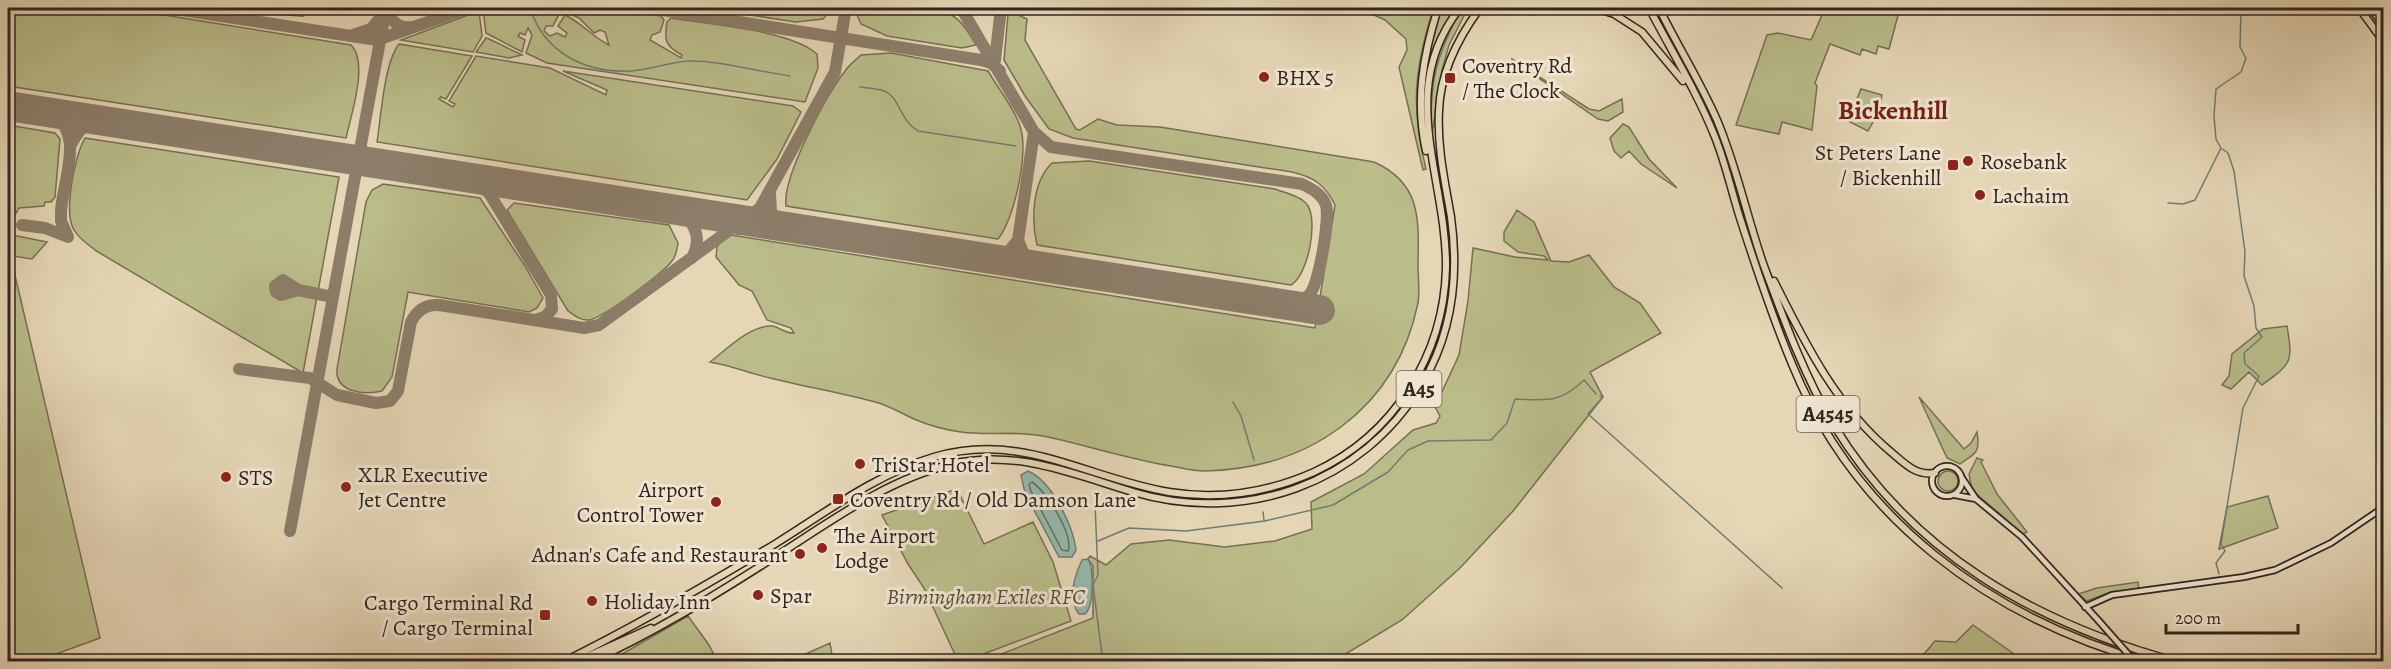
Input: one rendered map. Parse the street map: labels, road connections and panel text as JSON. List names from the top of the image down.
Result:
{
  "streets": {
    "highway": ["A45", "A4545"]
  },
  "districts": ["Bickenhill"],
  "parks": ["Birmingham Exiles RFC"],
  "places": {
    "other": [
      "BHX 5",
      "Rosebank",
      "Lachaim",
      "TriStar Hotel",
      "STS",
      "XLR Executive Jet Centre",
      "Airport Control Tower",
      "The Airport Lodge",
      "Adnan's Cafe and Restaurant",
      "Spar",
      "Holiday Inn"
    ],
    "transit": [
      "Coventry Rd / The Clock",
      "St Peters Lane / Bickenhill",
      "Coventry Rd / Old Damson Lane",
      "Cargo Terminal Rd / Cargo Terminal"
    ]
  },
  "scale_bar": "200 m"
}
